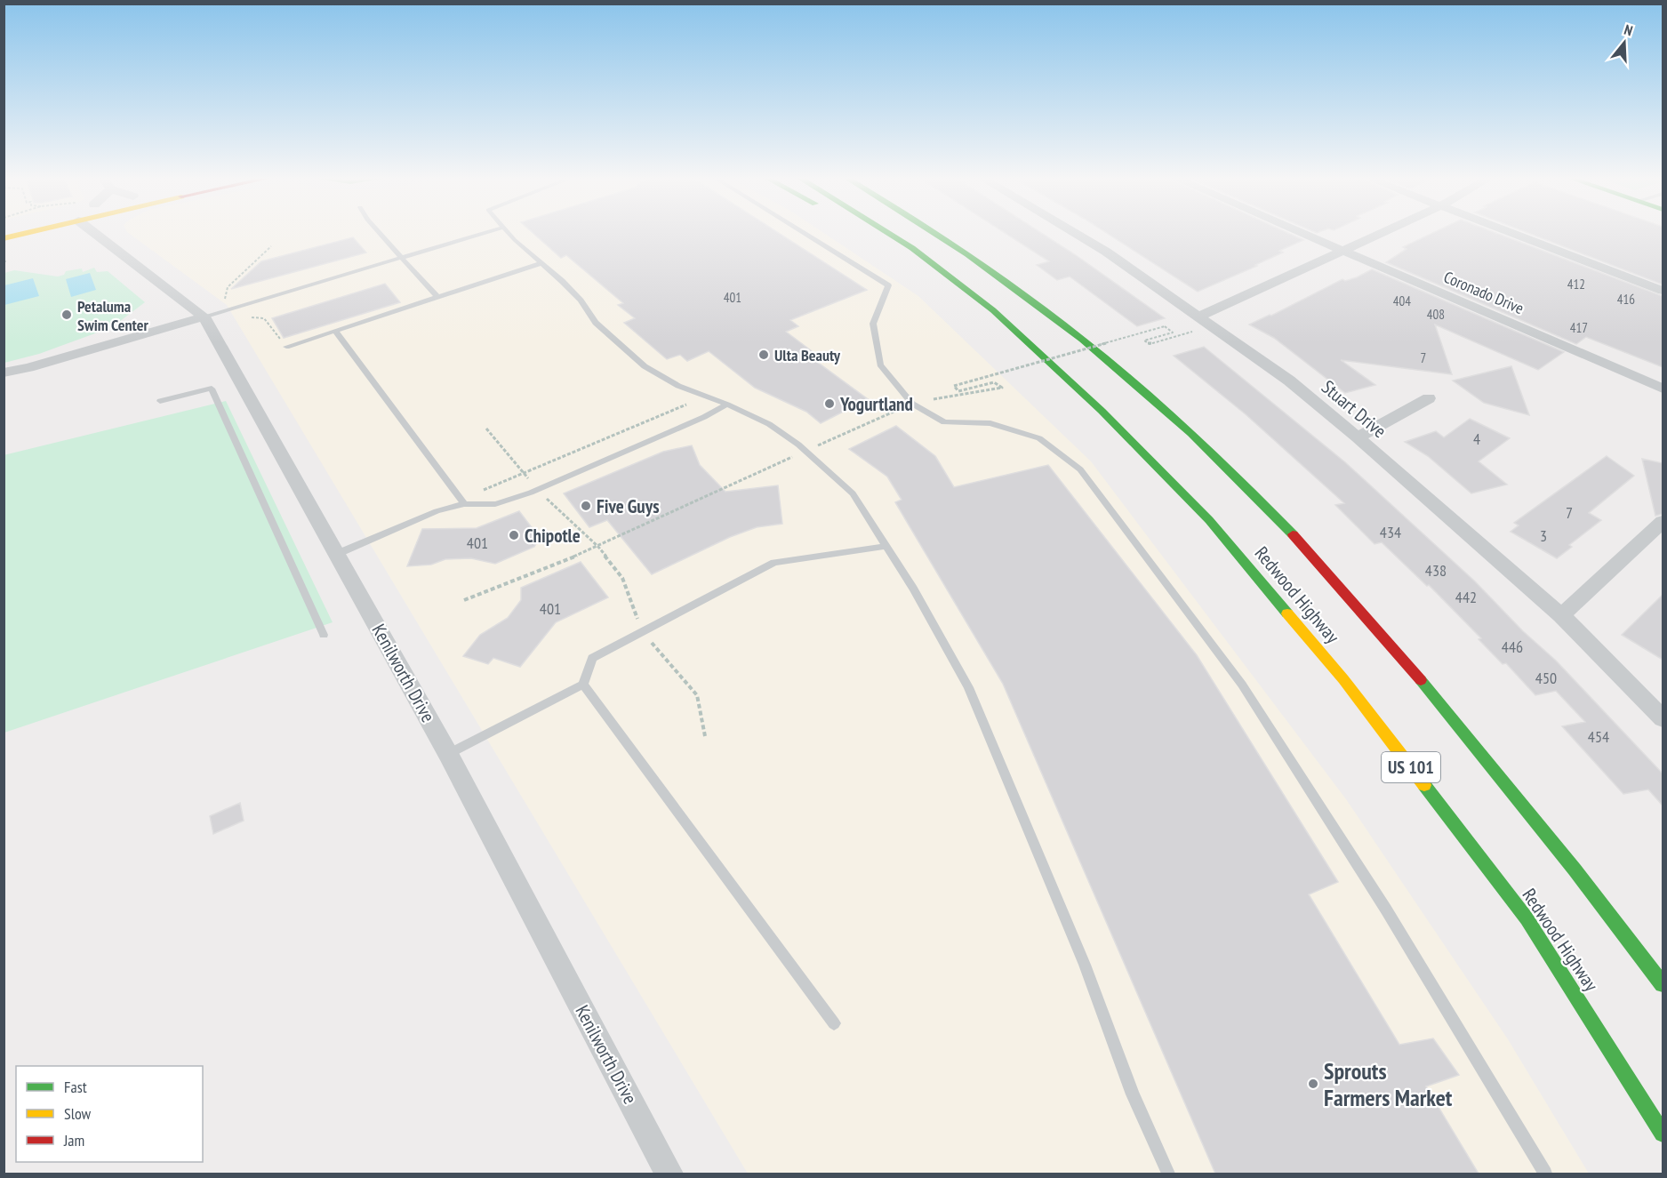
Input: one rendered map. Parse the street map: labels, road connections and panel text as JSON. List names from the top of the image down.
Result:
{
  "streets": {
    "main road": ["Redwood Highway", "US 101"],
    "street": ["Coronado Drive", "Stuart Drive", "Kenilworth Drive"]
  },
  "places": [
    "Petaluma Swim Center",
    "Ulta Beauty",
    "Yogurtland",
    "Five Guys",
    "Chipotle",
    "Sprouts Farmers Market"
  ],
  "house_numbers": [
    "412",
    "401",
    "416",
    "404",
    "408",
    "417",
    "7",
    "4",
    "7",
    "434",
    "3",
    "401",
    "438",
    "442",
    "401",
    "446",
    "450",
    "454"
  ],
  "legend": ["Fast", "Slow", "Jam"],
  "north": "top"
}
